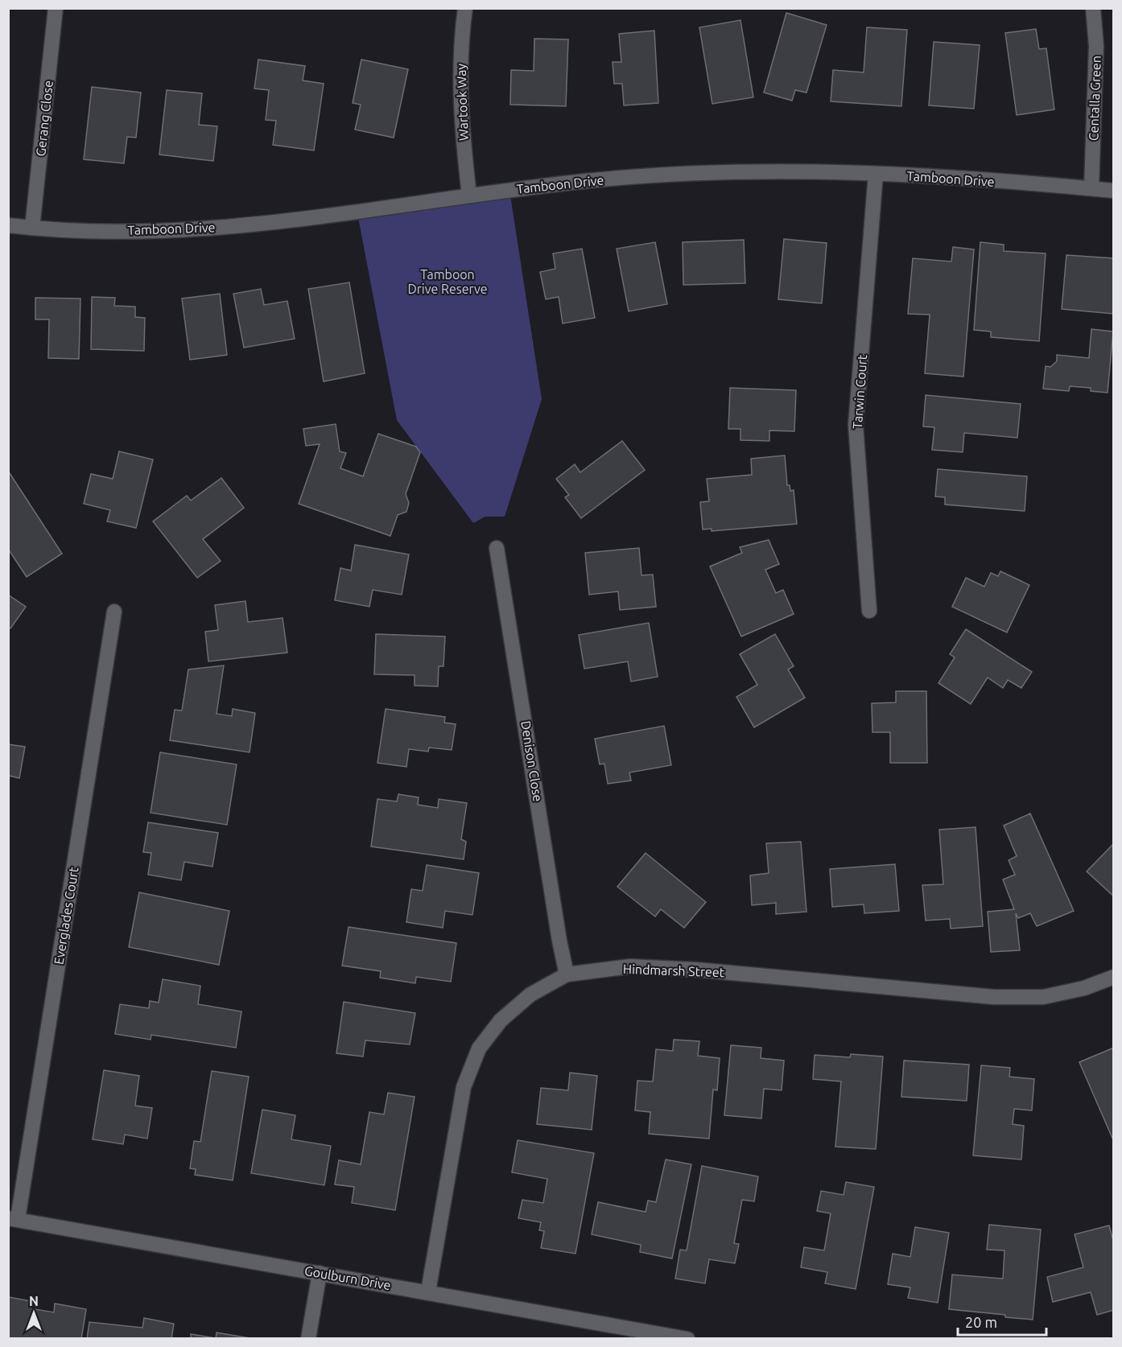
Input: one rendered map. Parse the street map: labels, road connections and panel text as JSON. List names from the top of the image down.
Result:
{
  "streets": {
    "street": [
      "Centalla Green",
      "Wartook Way",
      "Gerang Close",
      "Tamboon Drive",
      "Tarwin Court",
      "Denison Close",
      "Everglades Court",
      "Hindmarsh Street",
      "Goulburn Drive"
    ]
  },
  "crossings": [
    ["Centalla Green", "Tamboon Drive"],
    ["Wartook Way", "Tamboon Drive"],
    ["Gerang Close", "Tamboon Drive"],
    ["Tamboon Drive", "Tarwin Court"],
    ["Denison Close", "Hindmarsh Street"],
    ["Everglades Court", "Goulburn Drive"],
    ["Hindmarsh Street", "Goulburn Drive"]
  ],
  "parks": ["Tamboon Drive Reserve"],
  "scale_bar": "20 m",
  "north": "top"
}
